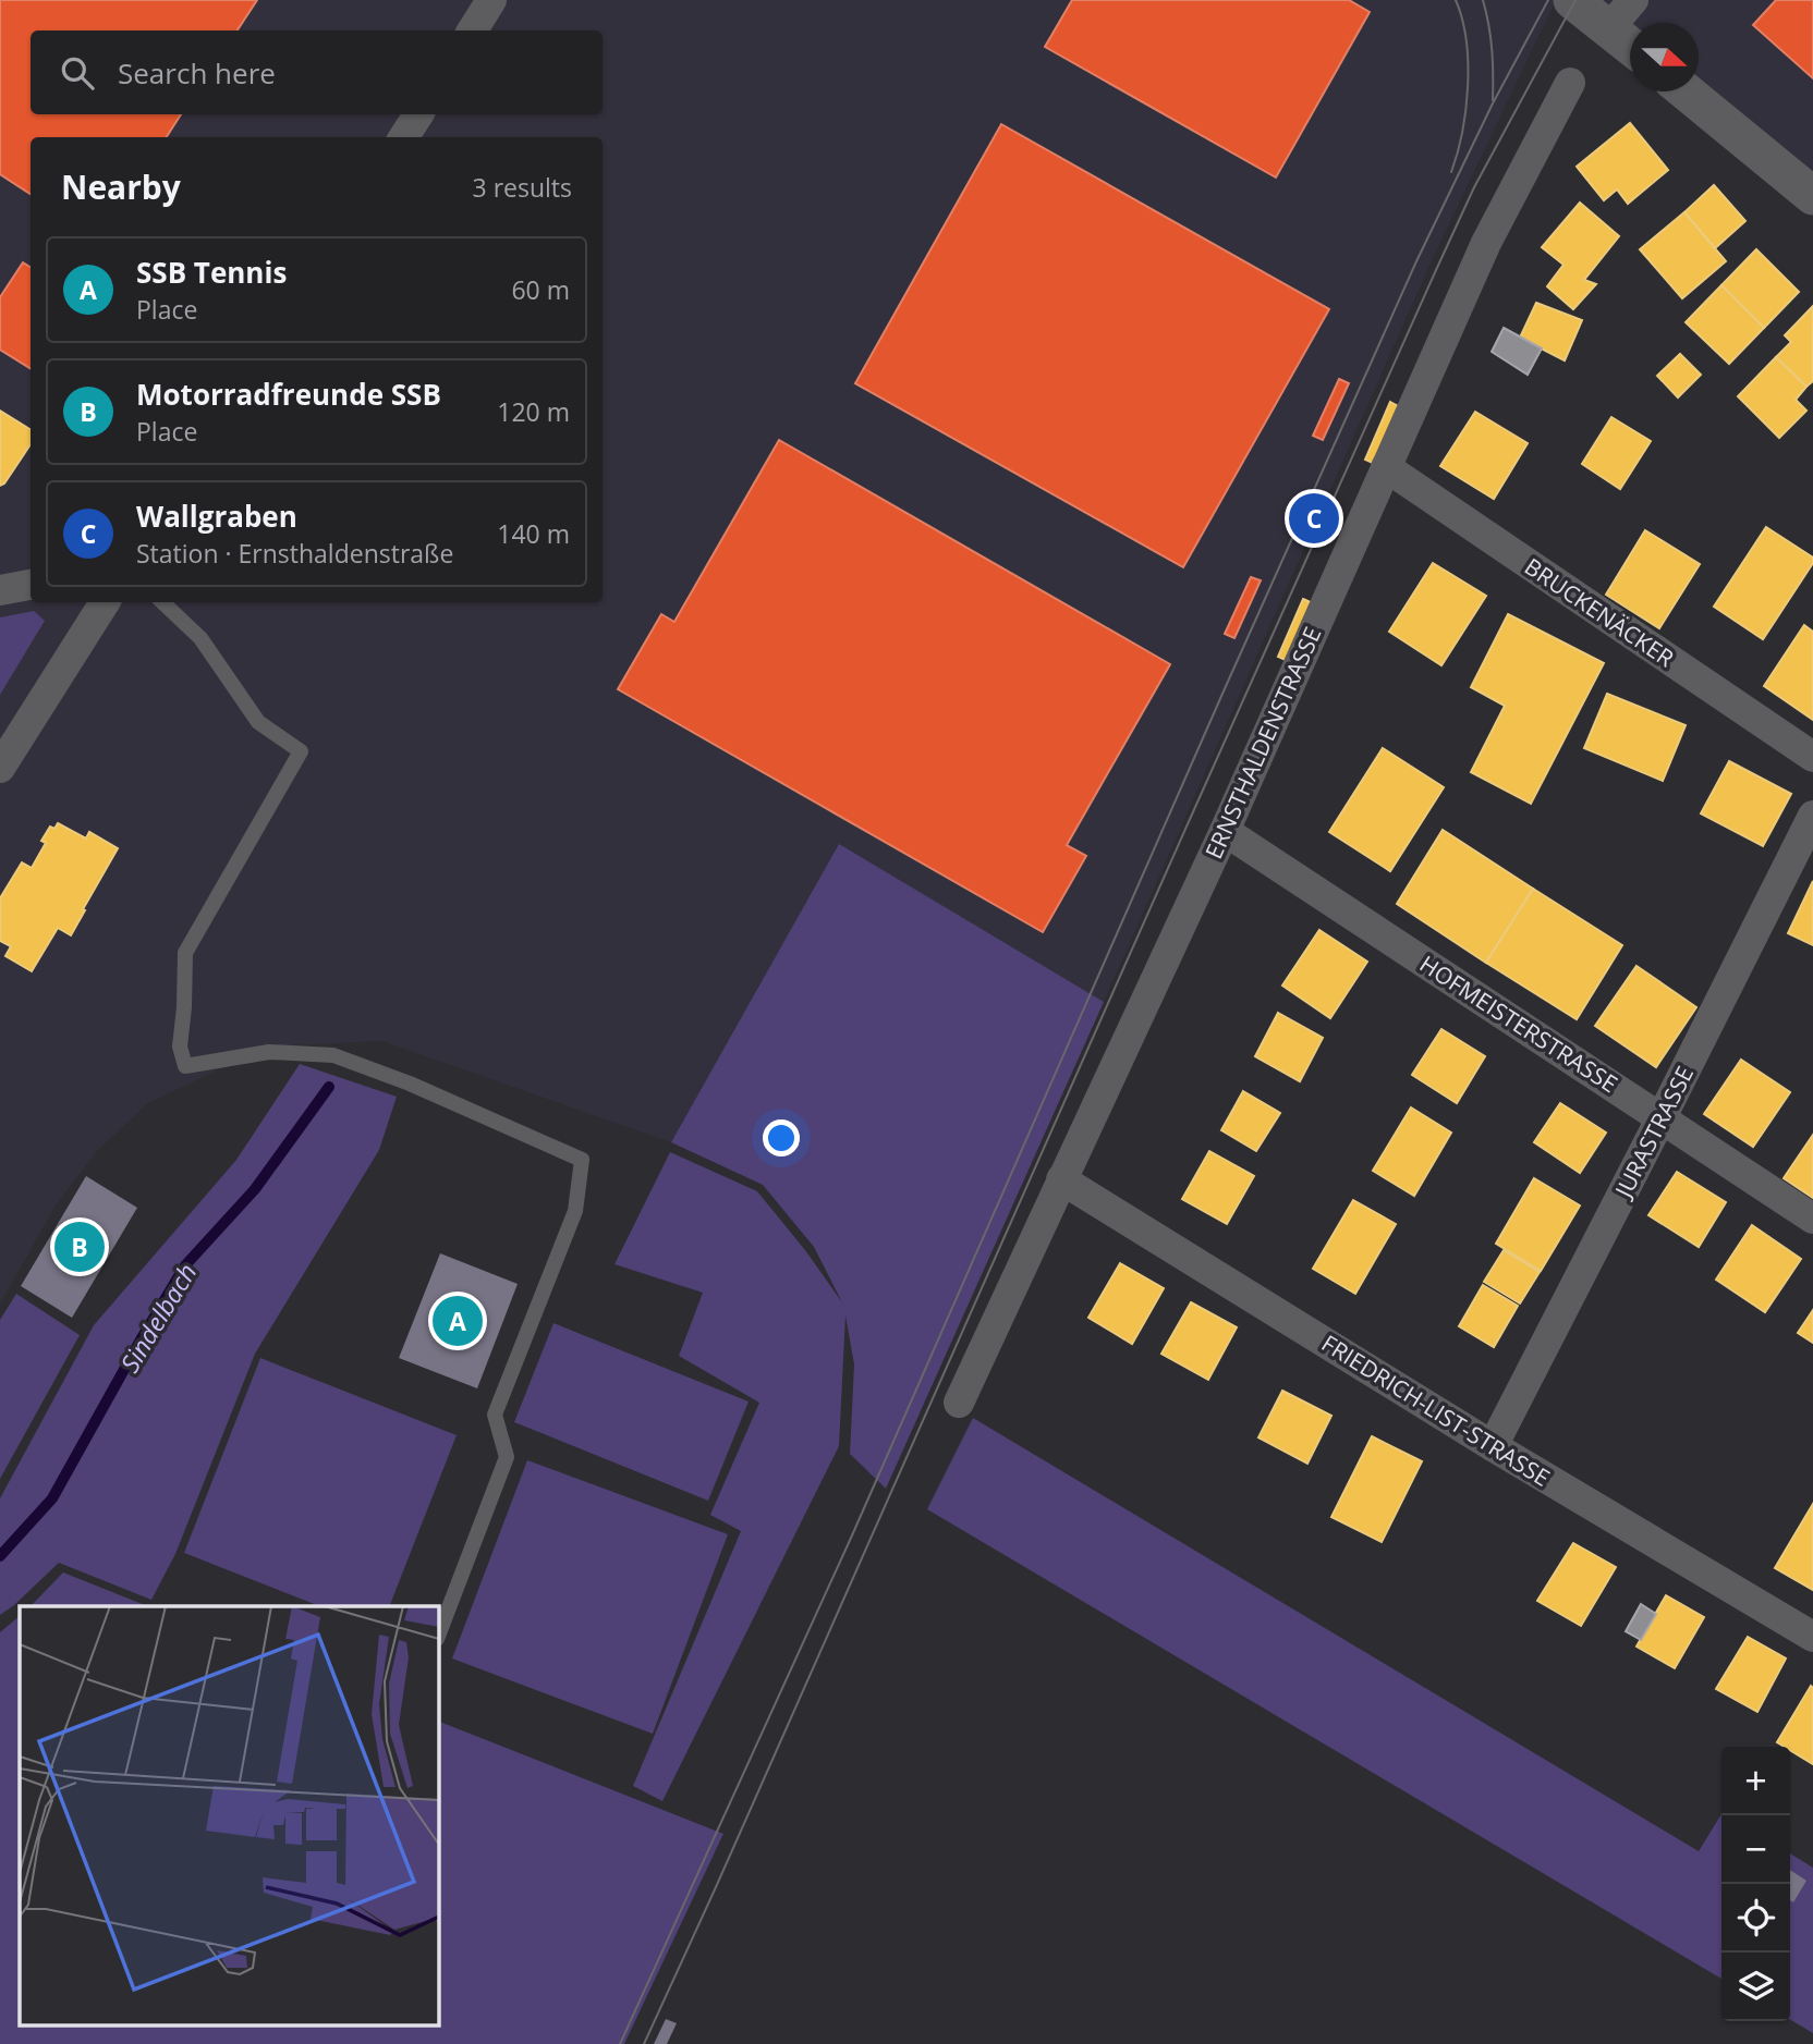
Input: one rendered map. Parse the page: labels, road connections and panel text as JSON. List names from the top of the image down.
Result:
{
  "streets": {
    "street": [
      "BRUCKENÄCKER",
      "ERNSTHALDENSTRASSE",
      "HOFMEISTERSTRASSE",
      "JURASTRASSE",
      "FRIEDRICH-LIST-STRASSE"
    ]
  },
  "crossings": [
    ["BRUCKENÄCKER", "ERNSTHALDENSTRASSE"],
    ["ERNSTHALDENSTRASSE", "HOFMEISTERSTRASSE"],
    ["ERNSTHALDENSTRASSE", "FRIEDRICH-LIST-STRASSE"],
    ["HOFMEISTERSTRASSE", "JURASTRASSE"],
    ["JURASTRASSE", "FRIEDRICH-LIST-STRASSE"]
  ],
  "water": ["Sindelbach"],
  "north": "right",
  "page": {
    "search": "Search here",
    "heading": ["Nearby", "3 results"],
    "list": [
      {
        "mark": "A",
        "name": "SSB Tennis",
        "note": "Place",
        "value": "60 m"
      },
      {
        "mark": "B",
        "name": "Motorradfreunde SSB",
        "note": "Place",
        "value": "120 m"
      },
      {
        "mark": "C",
        "name": "Wallgraben",
        "note": "Station · Ernsthaldenstraße",
        "value": "140 m"
      }
    ],
    "pins": ["C", "B", "A"],
    "map_buttons": ["+", "−"]
  }
}
